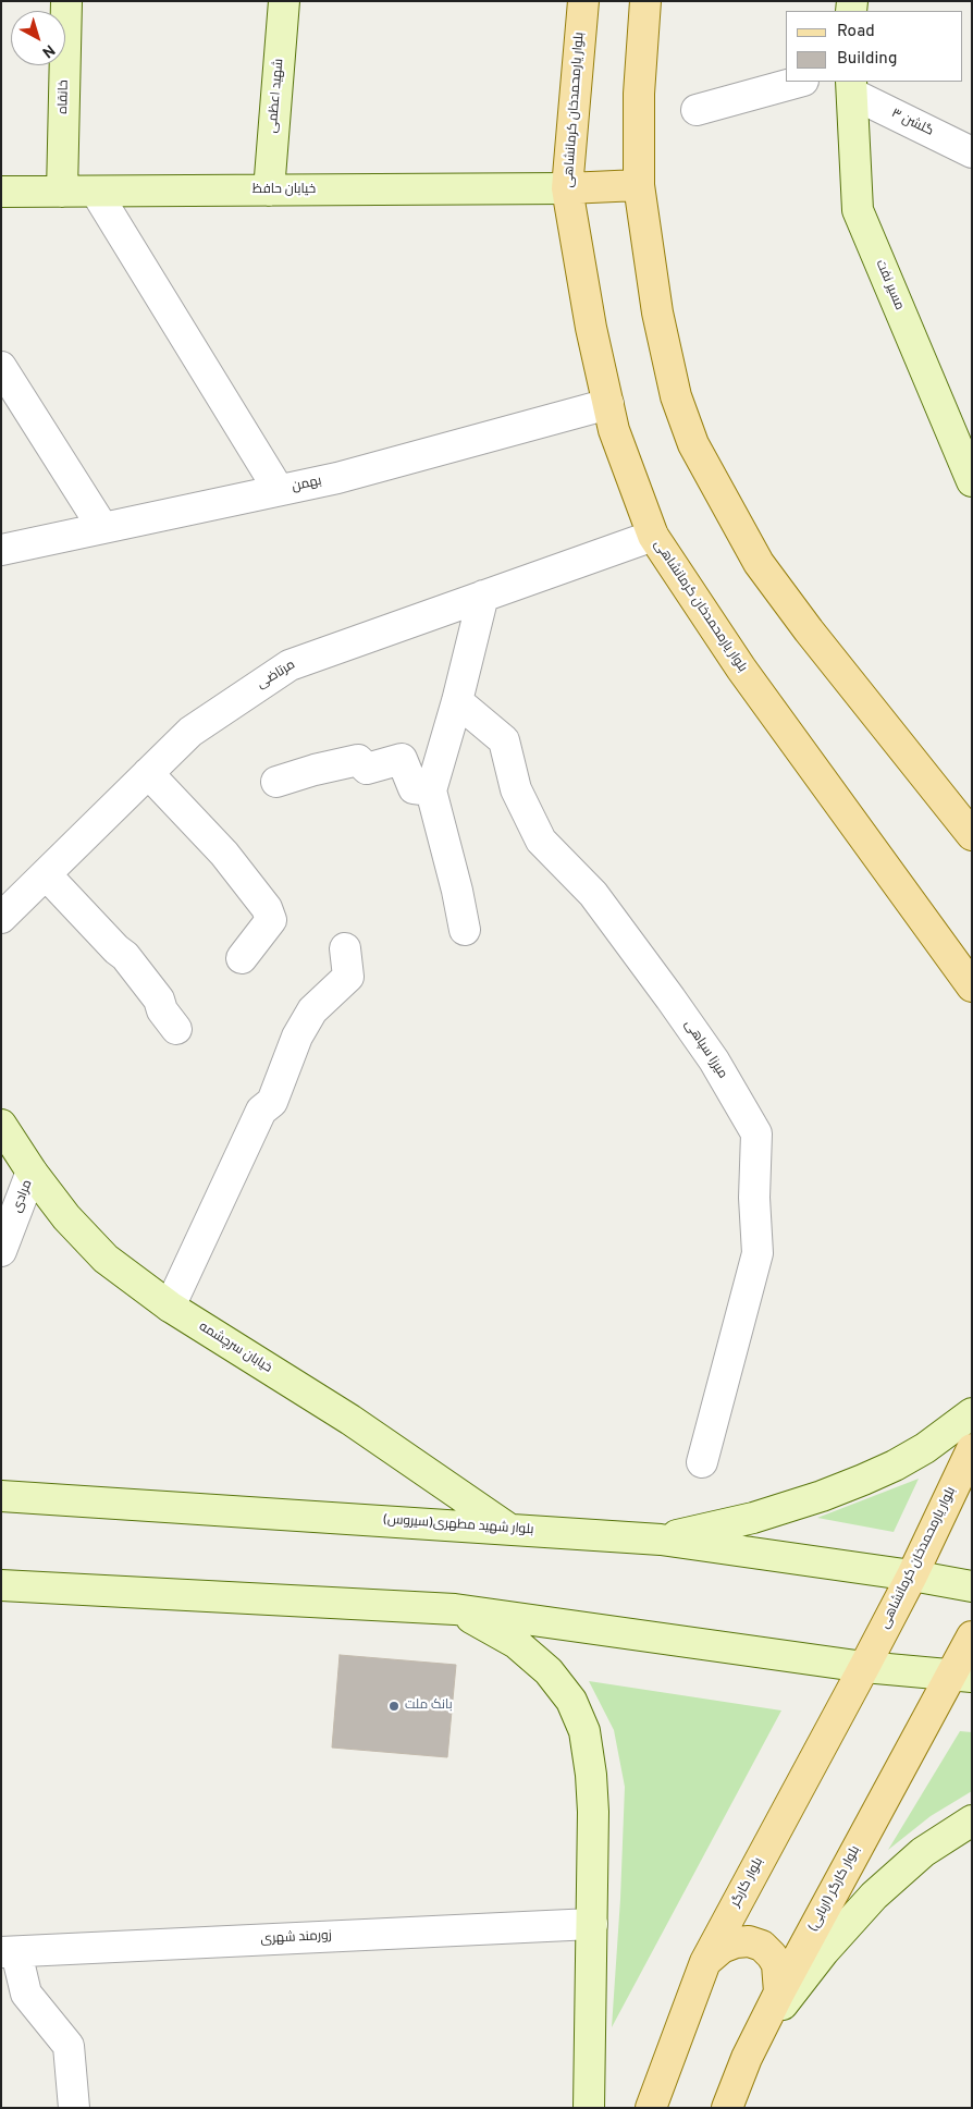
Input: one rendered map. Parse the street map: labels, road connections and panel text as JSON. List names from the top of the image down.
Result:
{
  "streets": {
    "main road": [
      "شهید اعظمی",
      "خانقاه",
      "بلوار یارمحمدخان کرمانشاهی",
      "خیابان حافظ",
      "مسیر نفت",
      "خیابان سرچشمه",
      "بلوار شهید مطهری(سیروس)",
      "بلوار کارگر",
      "بلوار کارگر (اربابی)"
    ],
    "street": [
      "گلشن ۳",
      "بهمن",
      "مرتاضی",
      "میرزا سپاهی",
      "مرادی",
      "زورمند شهری"
    ]
  },
  "crossings": [
    ["شهید اعظمی", "خیابان حافظ"],
    ["خانقاه", "خیابان حافظ"],
    ["بلوار یارمحمدخان کرمانشاهی", "خیابان حافظ"],
    ["بلوار یارمحمدخان کرمانشاهی", "بهمن"],
    ["بلوار یارمحمدخان کرمانشاهی", "مرتاضی"],
    ["بلوار یارمحمدخان کرمانشاهی", "بلوار شهید مطهری(سیروس)"],
    ["بلوار یارمحمدخان کرمانشاهی", "بلوار کارگر"],
    ["گلشن ۳", "مسیر نفت"],
    ["مرادی", "خیابان سرچشمه"],
    ["خیابان سرچشمه", "بلوار شهید مطهری(سیروس)"]
  ],
  "places": ["بانک ملت"],
  "legend": ["Road", "Building"],
  "north": "bottom right"
}
